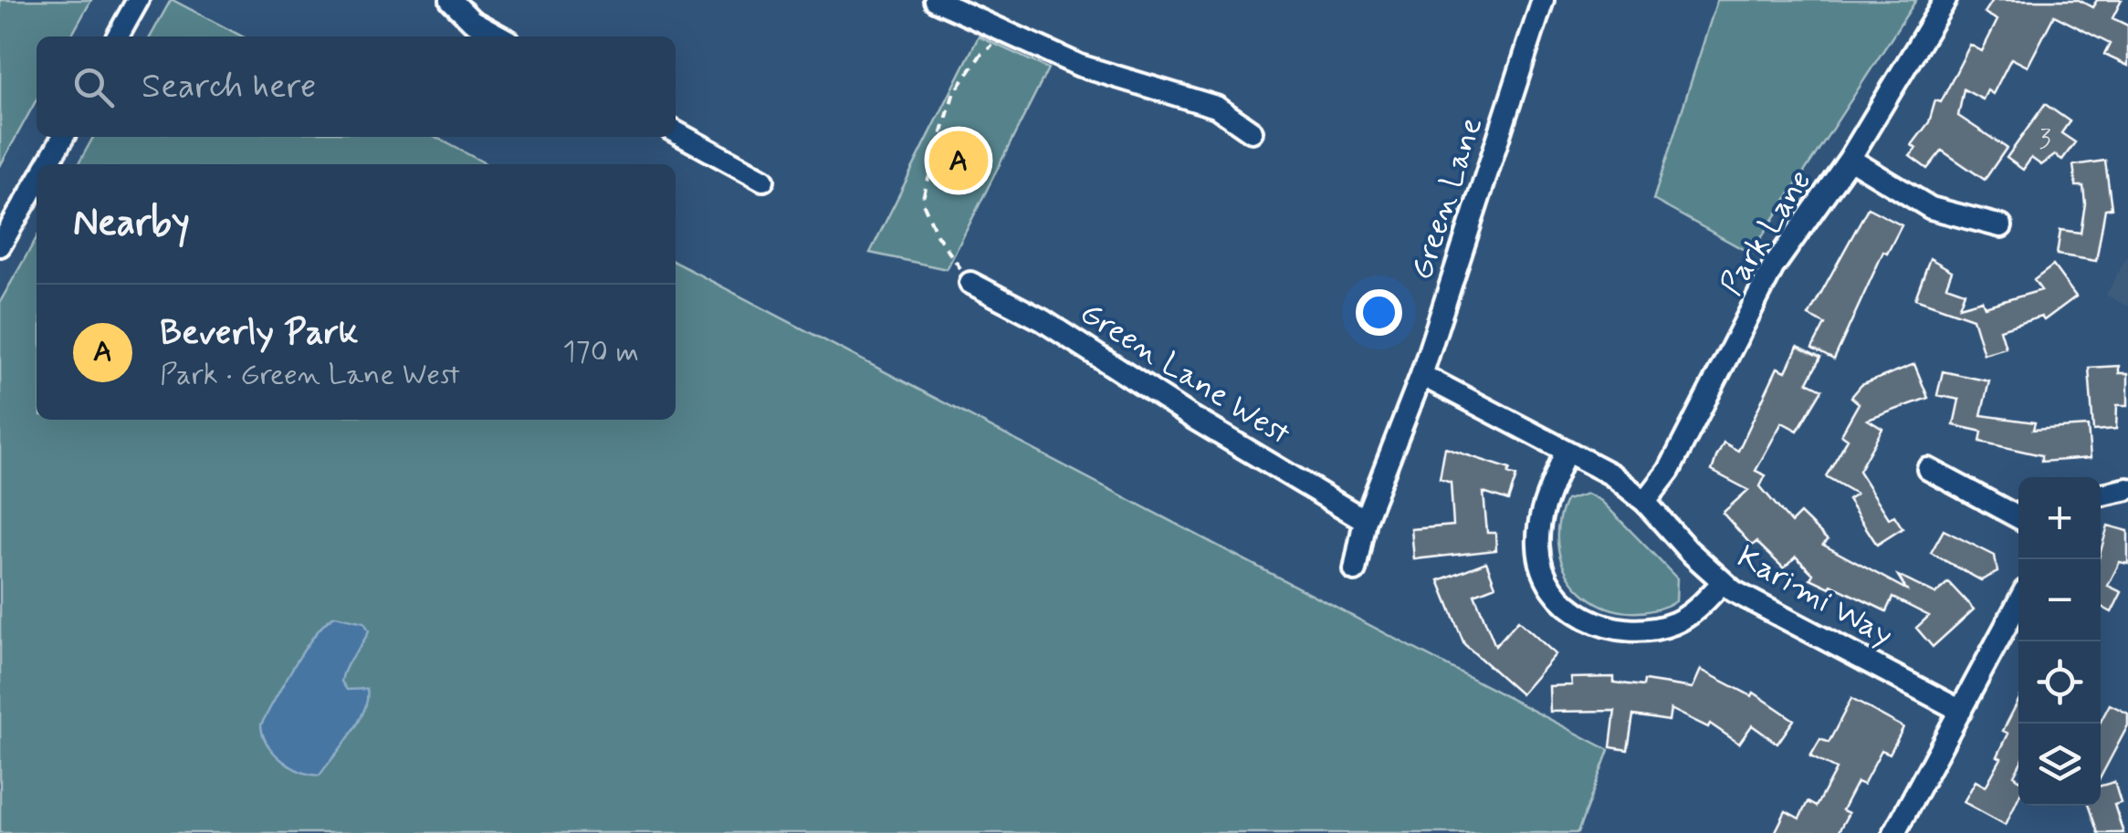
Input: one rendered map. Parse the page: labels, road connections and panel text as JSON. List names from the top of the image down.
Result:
{
  "streets": {
    "street": [
      "Green Lane",
      "Park Lane",
      "Green Lane West",
      "Karimi Way"
    ]
  },
  "crossings": [
    ["Green Lane", "Green Lane West"],
    ["Green Lane", "Karimi Way"],
    ["Park Lane", "Karimi Way"]
  ],
  "house_numbers": ["3"],
  "page": {
    "search": "Search here",
    "pins": "A",
    "heading": "Nearby",
    "list": [
      {
        "mark": "A",
        "name": "Beverly Park",
        "note": "Park · Green Lane West",
        "value": "170 m"
      }
    ],
    "map_buttons": ["+", "−"]
  }
}
